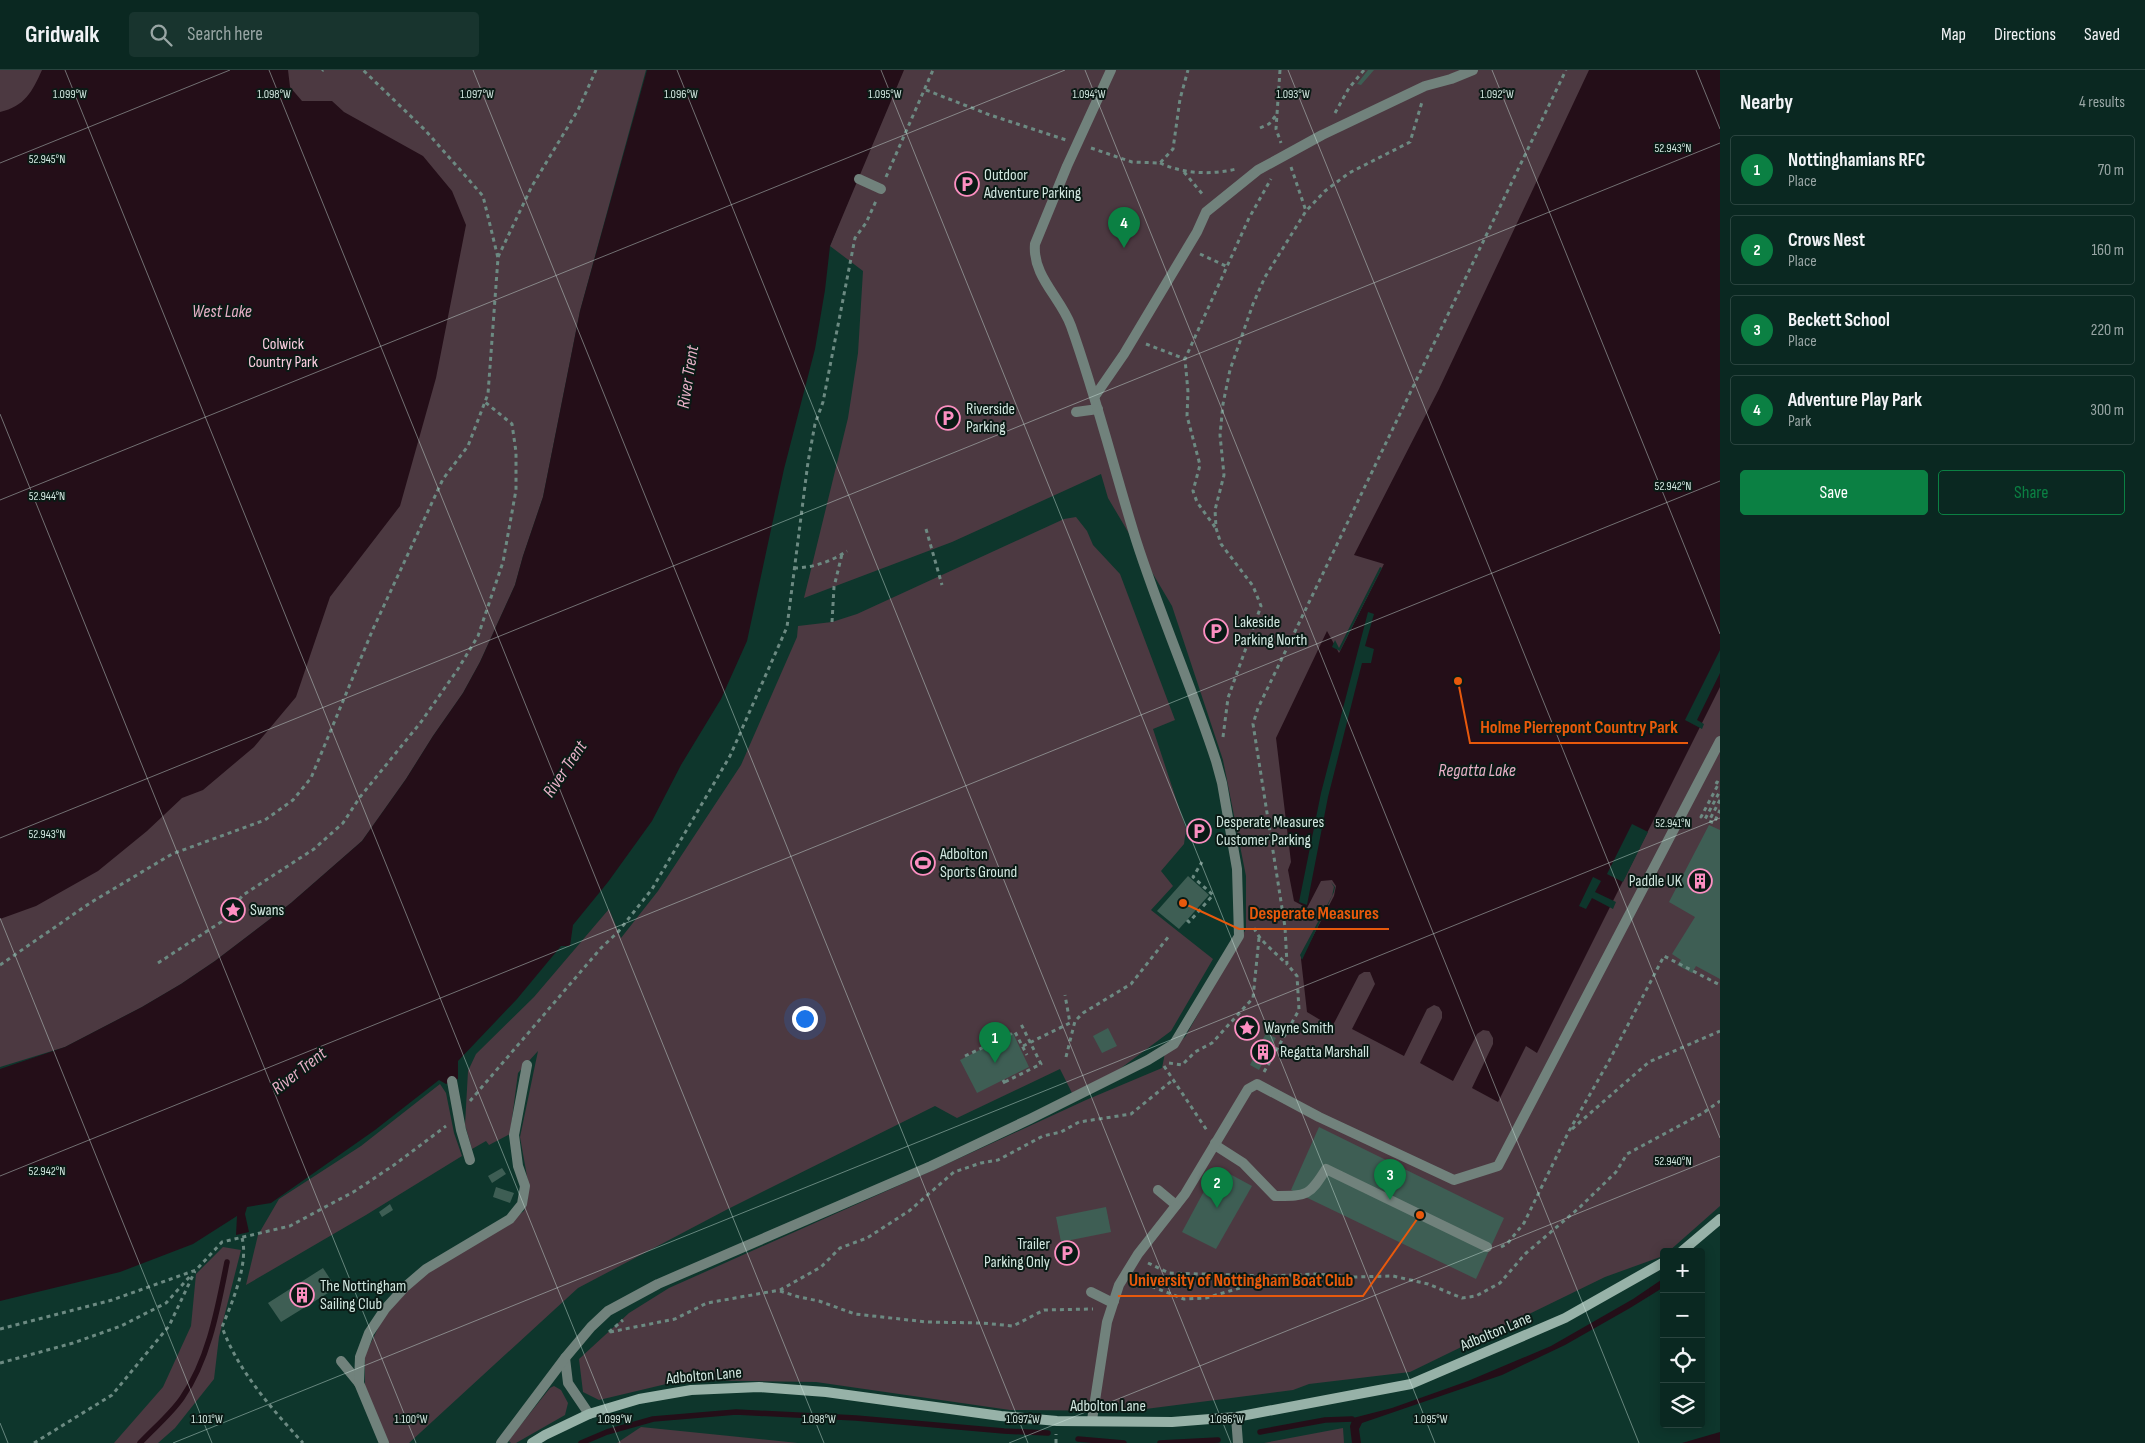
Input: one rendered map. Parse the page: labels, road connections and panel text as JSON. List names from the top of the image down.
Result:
{
  "streets": {
    "street": ["Adbolton Lane"]
  },
  "water": ["West Lake", "River Trent", "Regatta Lake"],
  "parks": ["Colwick Country Park"],
  "places": {
    "parking": [
      "Outdoor Adventure Parking",
      "Riverside Parking",
      "Lakeside Parking North",
      "Desperate Measures Customer Parking",
      "Trailer Parking Only"
    ],
    "other": ["Holme Pierrepont Country Park", "Desperate Measures", "University of Nottingham Boat Club"],
    "sports": ["Adbolton Sports Ground"],
    "building": ["Paddle UK", "Regatta Marshall", "The Nottingham Sailing Club"],
    "place": ["Swans", "Wayne Smith"]
  },
  "page": {
    "header": "Gridwalk",
    "search": "Search here",
    "nav": ["Map", "Directions", "Saved"],
    "heading": ["Nearby", "4 results"],
    "list": [
      {
        "mark": "1",
        "name": "Nottinghamians RFC",
        "note": "Place",
        "value": "70 m"
      },
      {
        "mark": "2",
        "name": "Crows Nest",
        "note": "Place",
        "value": "160 m"
      },
      {
        "mark": "3",
        "name": "Beckett School",
        "note": "Place",
        "value": "220 m"
      },
      {
        "mark": "4",
        "name": "Adventure Play Park",
        "note": "Park",
        "value": "300 m"
      }
    ],
    "pins": [
      "4",
      "1",
      "3",
      "2"
    ],
    "buttons": ["Save", "Share"],
    "map_buttons": ["+", "−"]
  },
  "coordinates": [
    "1.099°W",
    "1.098°W",
    "1.097°W",
    "1.096°W",
    "1.095°W",
    "1.094°W",
    "1.093°W",
    "1.092°W",
    "52.943°N",
    "52.945°N",
    "52.942°N",
    "52.944°N",
    "52.941°N",
    "52.940°N",
    "1.101°W",
    "1.100°W"
  ]
}
